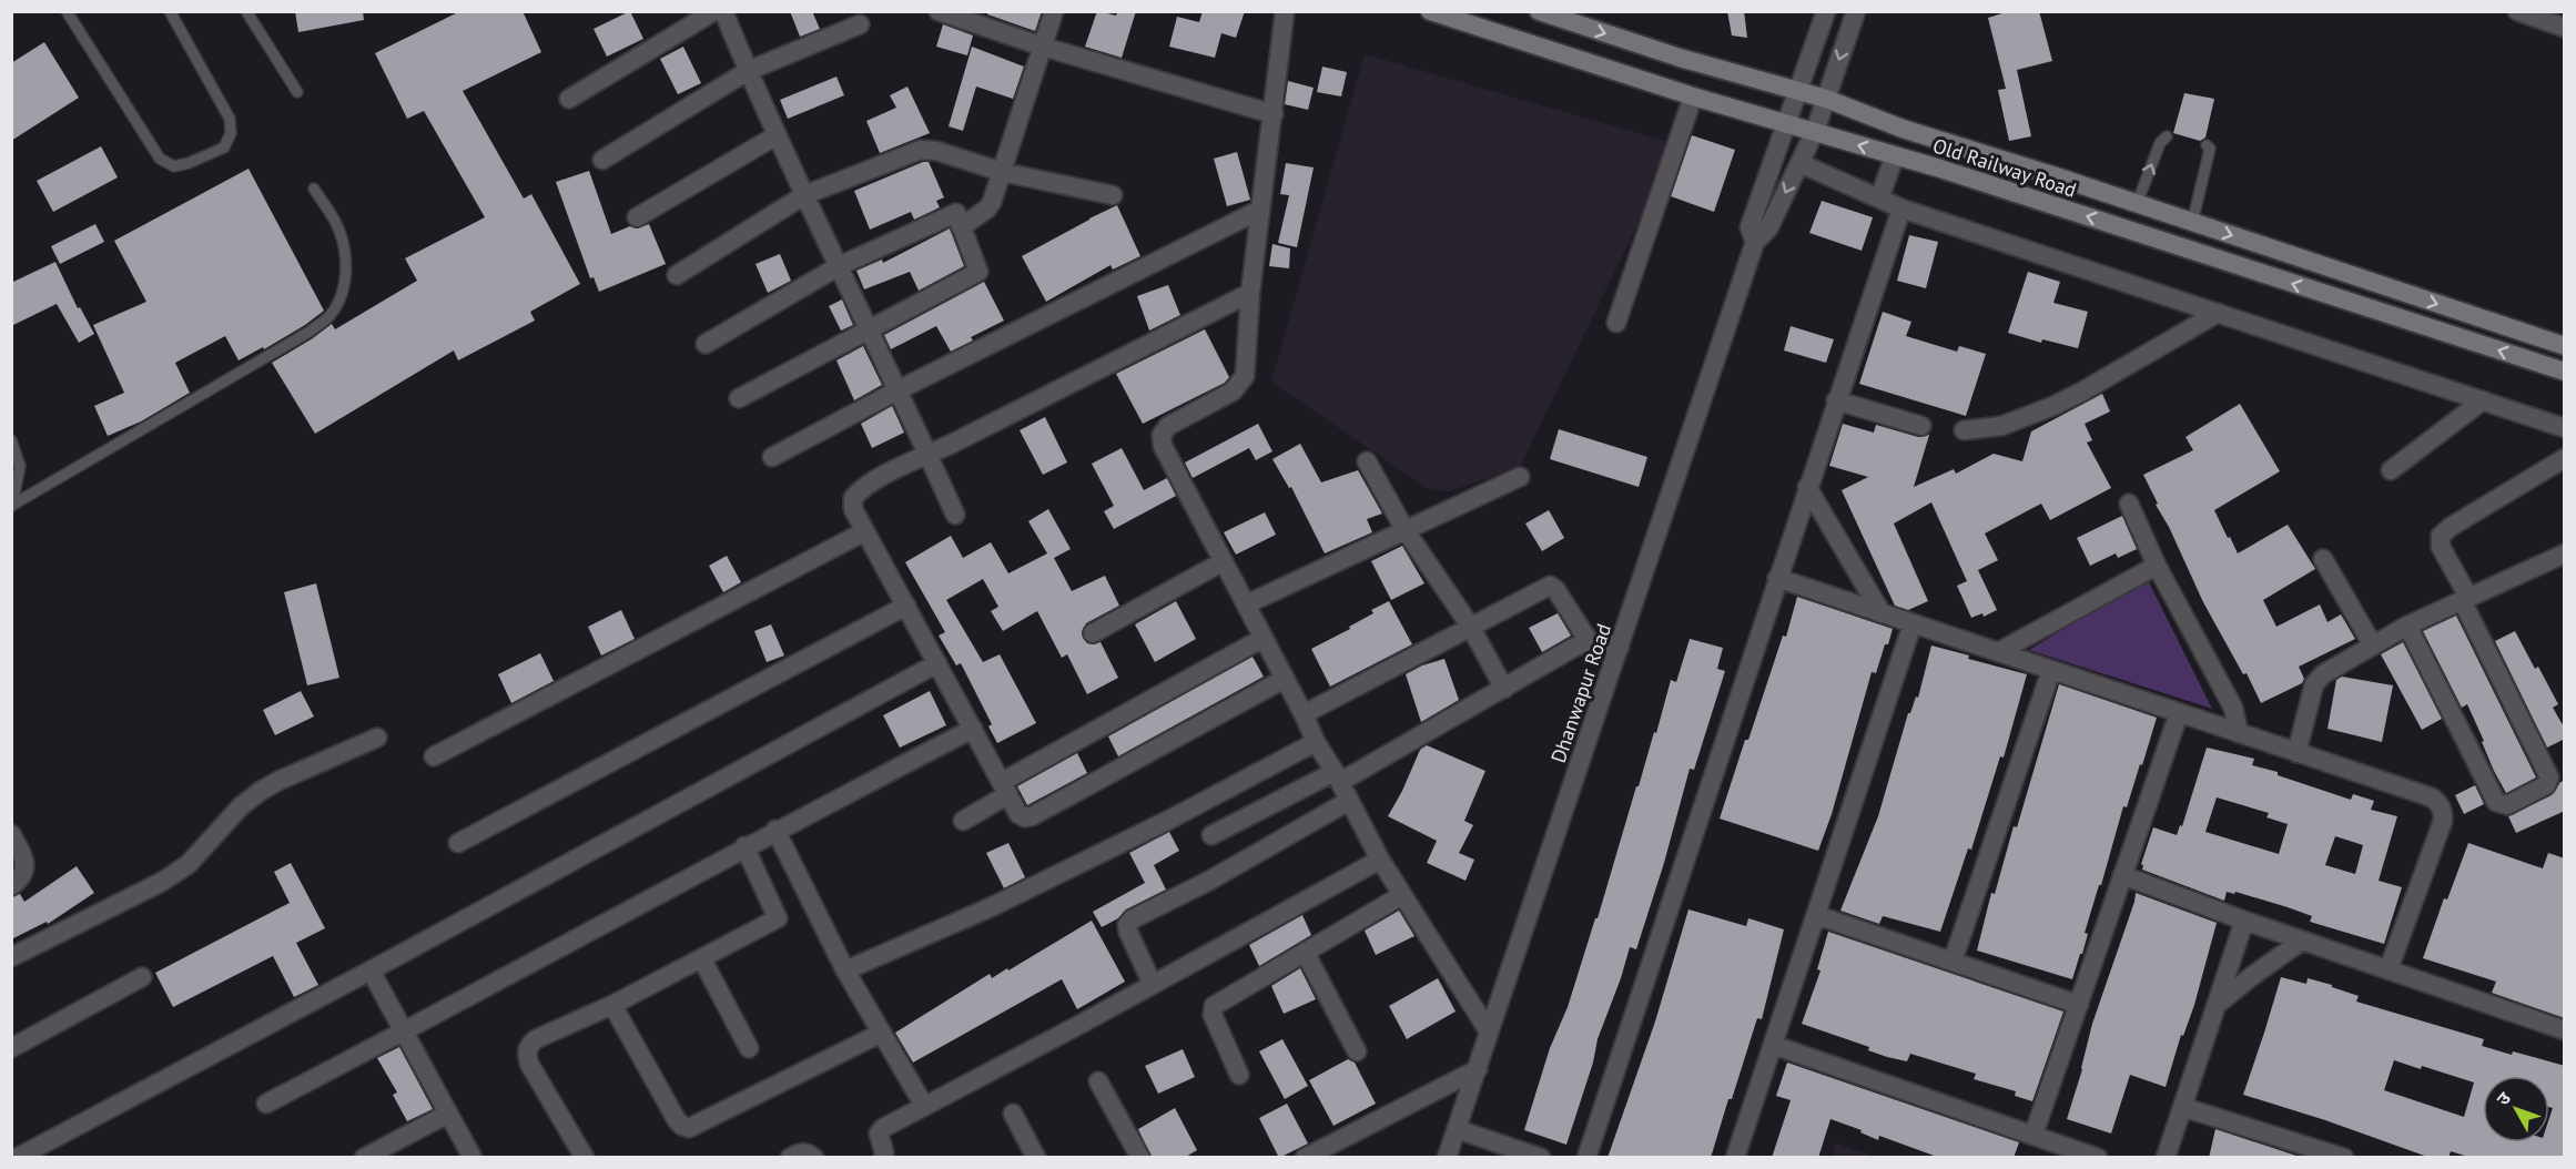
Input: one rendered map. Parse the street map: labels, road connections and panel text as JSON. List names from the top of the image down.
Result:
{
  "streets": {
    "main road": ["Old Railway Road"],
    "street": ["Dhanwapur Road"]
  },
  "crossings": [
    ["Old Railway Road", "Dhanwapur Road"]
  ],
  "north": "top left"
}
